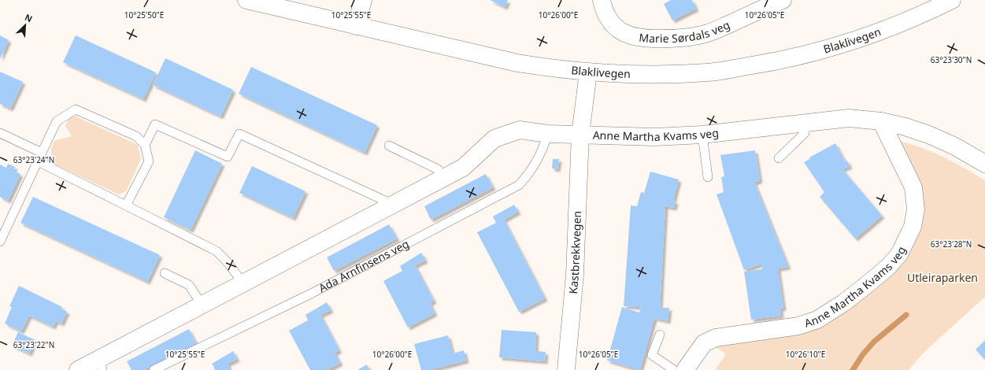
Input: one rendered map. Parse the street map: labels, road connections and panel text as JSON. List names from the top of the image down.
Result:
{
  "streets": {
    "street": [
      "Marie Sørdals veg",
      "Blaklivegen",
      "Anne Martha Kvams veg",
      "Kastbrekkvegen"
    ],
    "lane": ["Ada Arnfinsens veg"]
  },
  "crossings": [
    ["Blaklivegen", "Kastbrekkvegen"],
    ["Anne Martha Kvams veg", "Kastbrekkvegen"]
  ],
  "parks": ["Utleiraparken"],
  "north": "top right",
  "coordinates": [
    "10°25'50\"E",
    "10°25'55\"E",
    "10°26'00\"E",
    "10°26'05\"E",
    "63°23'30\"N",
    "63°23'24\"N",
    "63°23'28\"N",
    "63°23'22\"N",
    "10°26'10\"E"
  ]
}
